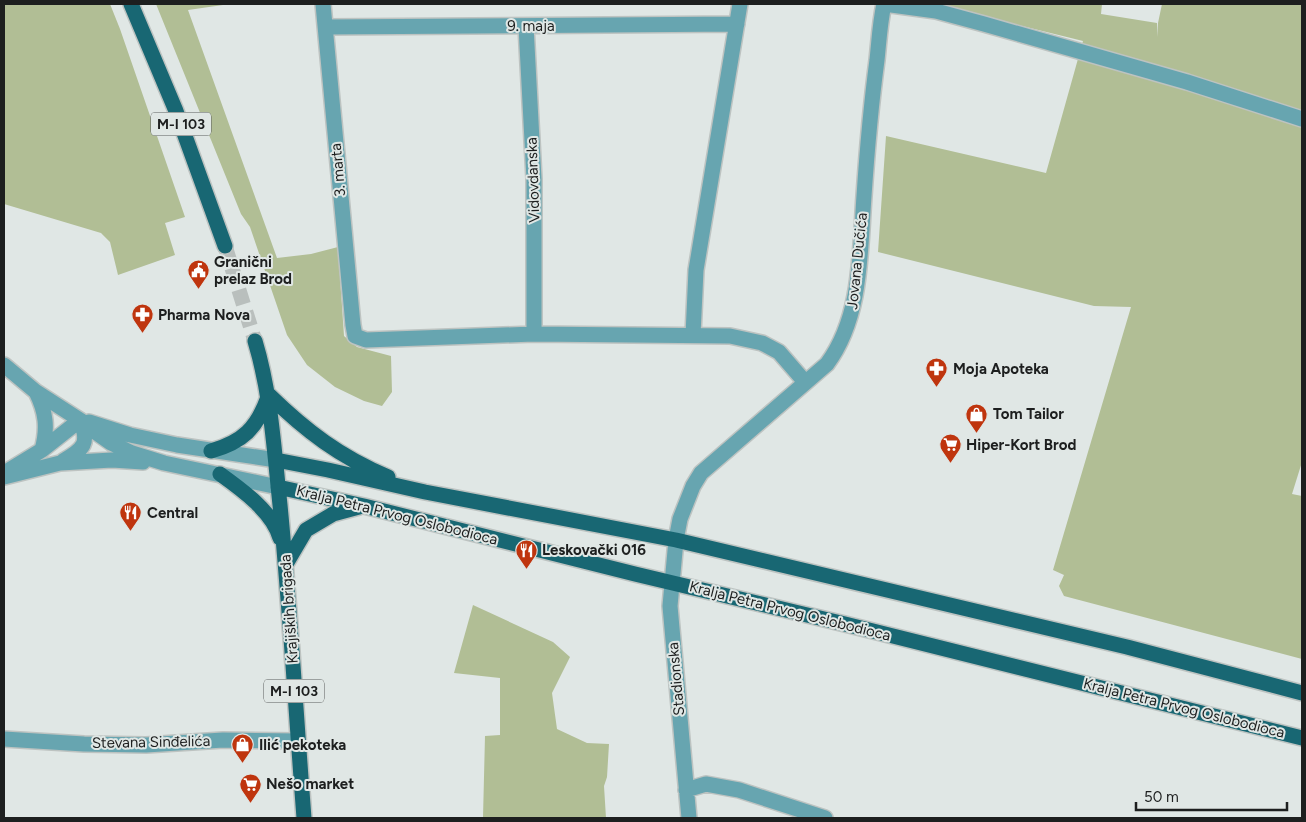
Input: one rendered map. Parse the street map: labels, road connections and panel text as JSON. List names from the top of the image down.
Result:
{
  "streets": {
    "main road": ["M-I 103", "Kralja Petra Prvog Oslobodioca", "Krajiških brigada"],
    "street": [
      "9. maja",
      "3. marta",
      "Vidovdanska",
      "Jovana Dučića",
      "Stadionska",
      "Stevana Sinđelića"
    ]
  },
  "crossings": [
    ["9. maja", "3. marta"],
    ["9. maja", "Vidovdanska"],
    ["M-I 103", "Kralja Petra Prvog Oslobodioca"],
    ["M-I 103", "Krajiških brigada"],
    ["3. marta", "Vidovdanska"],
    ["Jovana Dučića", "Kralja Petra Prvog Oslobodioca"],
    ["Jovana Dučića", "Stadionska"],
    ["Kralja Petra Prvog Oslobodioca", "Krajiških brigada"],
    ["Kralja Petra Prvog Oslobodioca", "Stadionska"],
    ["Krajiških brigada", "Stevana Sinđelića"]
  ],
  "places": {
    "public building": ["Granični prelaz Brod"],
    "pharmacy": ["Pharma Nova", "Moja Apoteka"],
    "shop": ["Tom Tailor", "Ilić pekoteka"],
    "supermarket": ["Hiper-Kort Brod", "Nešo market"],
    "restaurant": ["Central", "Leskovački 016"]
  },
  "scale_bar": "50 m"
}
